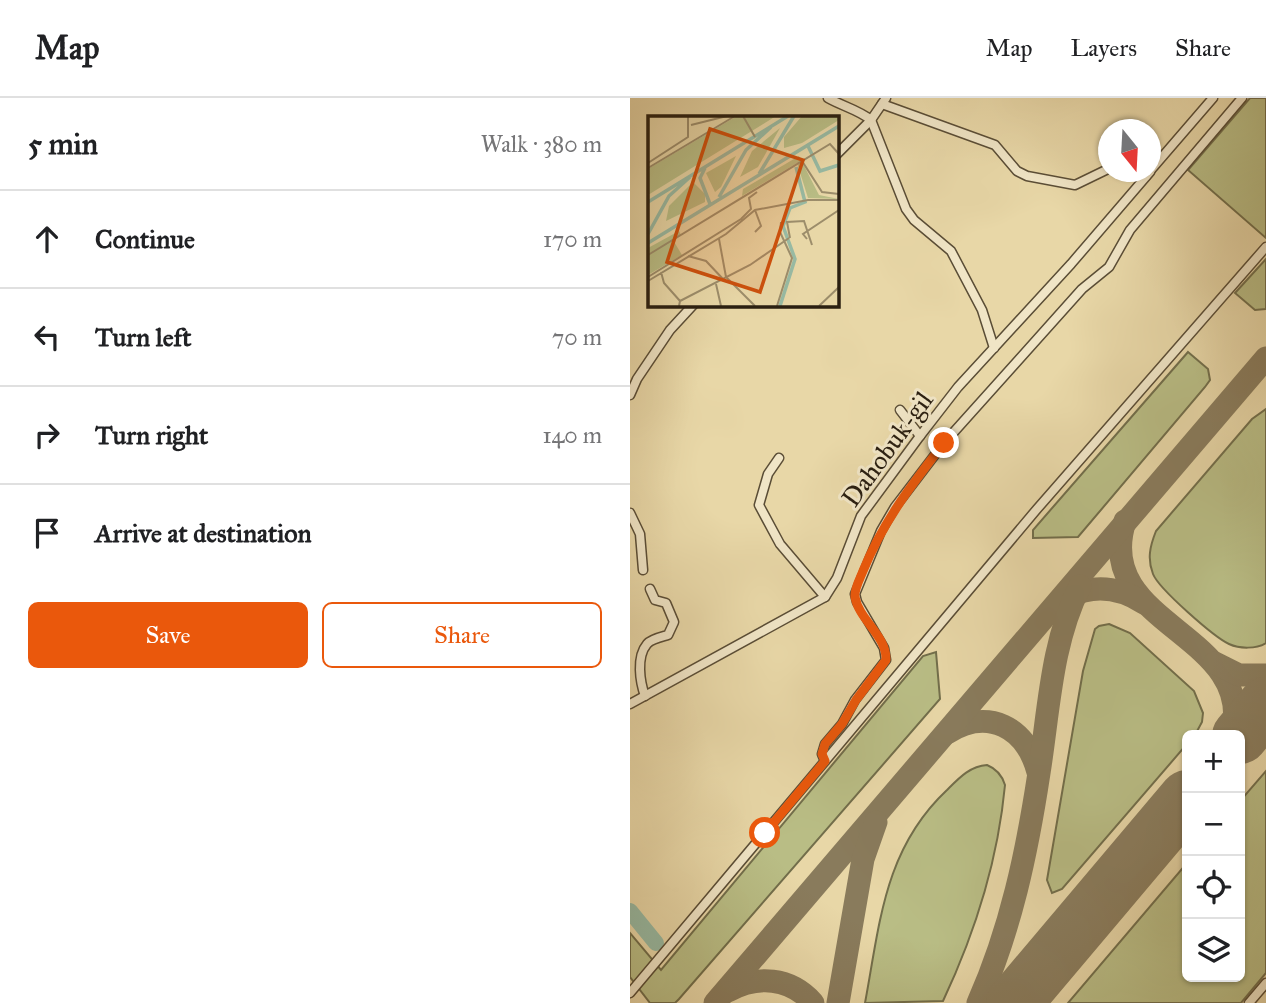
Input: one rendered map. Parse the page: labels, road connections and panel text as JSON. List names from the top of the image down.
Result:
{
  "streets": {
    "street": ["Dahobuk-gil"]
  },
  "north": "bottom",
  "page": {
    "header": "Map",
    "nav": ["Map", "Layers", "Share"],
    "heading": ["5 min", "Walk · 380 m"],
    "list": [
      ["Continue", "170 m"],
      ["Turn left", "70 m"],
      ["Turn right", "140 m"],
      "Arrive at destination"
    ],
    "buttons": ["Save", "Share"],
    "map_buttons": ["+", "−"]
  }
}
